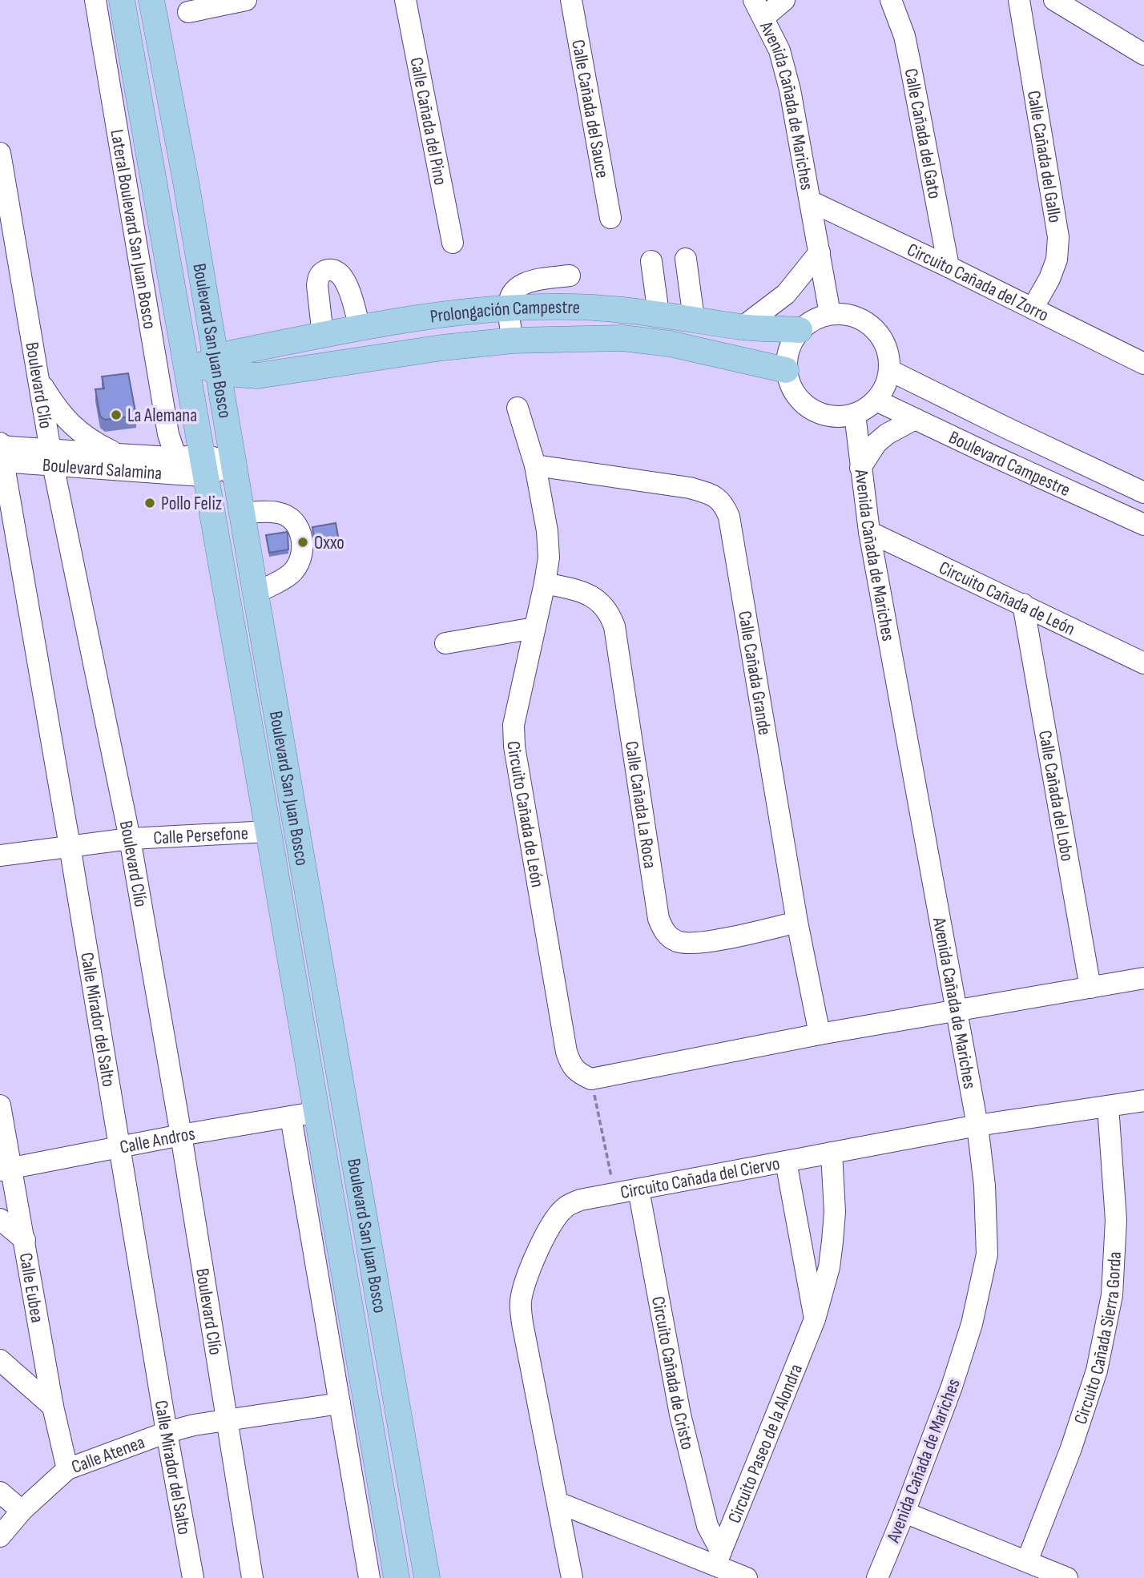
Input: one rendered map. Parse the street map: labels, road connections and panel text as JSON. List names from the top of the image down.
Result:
{
  "streets": {
    "main road": ["Prolongación Campestre", "Boulevard San Juan Bosco"],
    "street": [
      "Avenida Cañada de Mariches",
      "Calle Cañada del Sauce",
      "Calle Cañada del Pino",
      "Calle Cañada del Gato",
      "Calle Cañada del Gallo",
      "Lateral Boulevard San Juan Bosco",
      "Circuito Cañada del Zorro",
      "Boulevard Clío",
      "Boulevard Campestre",
      "Boulevard Salamina",
      "Circuito Cañada de León",
      "Calle Cañada Grande",
      "Calle Cañada del Lobo",
      "Calle Cañada La Roca",
      "Calle Persefone",
      "Calle Mirador del Salto",
      "Calle Andros",
      "Circuito Cañada del Ciervo",
      "Calle Eubea",
      "Circuito Cañada Sierra Gorda",
      "Circuito Cañada de Cristo",
      "Circuito Paseo de la Alondra",
      "Calle Atenea"
    ]
  },
  "crossings": [
    ["Avenida Cañada de Mariches", "Circuito Cañada del Zorro"],
    ["Avenida Cañada de Mariches", "Prolongación Campestre"],
    ["Avenida Cañada de Mariches", "Boulevard Campestre"],
    ["Avenida Cañada de Mariches", "Circuito Cañada de León"],
    ["Avenida Cañada de Mariches", "Circuito Cañada del Ciervo"],
    ["Calle Cañada del Gato", "Circuito Cañada del Zorro"],
    ["Calle Cañada del Gallo", "Circuito Cañada del Zorro"],
    ["Lateral Boulevard San Juan Bosco", "Boulevard Salamina"],
    ["Prolongación Campestre", "Boulevard San Juan Bosco"],
    ["Prolongación Campestre", "Boulevard Campestre"],
    ["Boulevard San Juan Bosco", "Boulevard Salamina"],
    ["Boulevard San Juan Bosco", "Calle Persefone"],
    ["Boulevard San Juan Bosco", "Calle Andros"],
    ["Boulevard Clío", "Boulevard Salamina"],
    ["Boulevard Clío", "Calle Persefone"],
    ["Boulevard Clío", "Calle Andros"],
    ["Boulevard Clío", "Calle Atenea"],
    ["Boulevard Salamina", "Calle Mirador del Salto"],
    ["Circuito Cañada de León", "Calle Cañada Grande"],
    ["Circuito Cañada de León", "Calle Cañada del Lobo"],
    ["Circuito Cañada de León", "Calle Cañada La Roca"],
    ["Calle Cañada Grande", "Calle Cañada La Roca"],
    ["Calle Persefone", "Calle Mirador del Salto"],
    ["Calle Mirador del Salto", "Calle Andros"],
    ["Calle Mirador del Salto", "Calle Atenea"],
    ["Calle Andros", "Calle Eubea"],
    ["Circuito Cañada del Ciervo", "Circuito Cañada Sierra Gorda"],
    ["Circuito Cañada del Ciervo", "Circuito Cañada de Cristo"],
    ["Circuito Cañada del Ciervo", "Circuito Paseo de la Alondra"],
    ["Calle Eubea", "Calle Atenea"],
    ["Circuito Cañada de Cristo", "Circuito Paseo de la Alondra"]
  ],
  "places": ["La Alemana", "Pollo Feliz", "Oxxo"]
}
